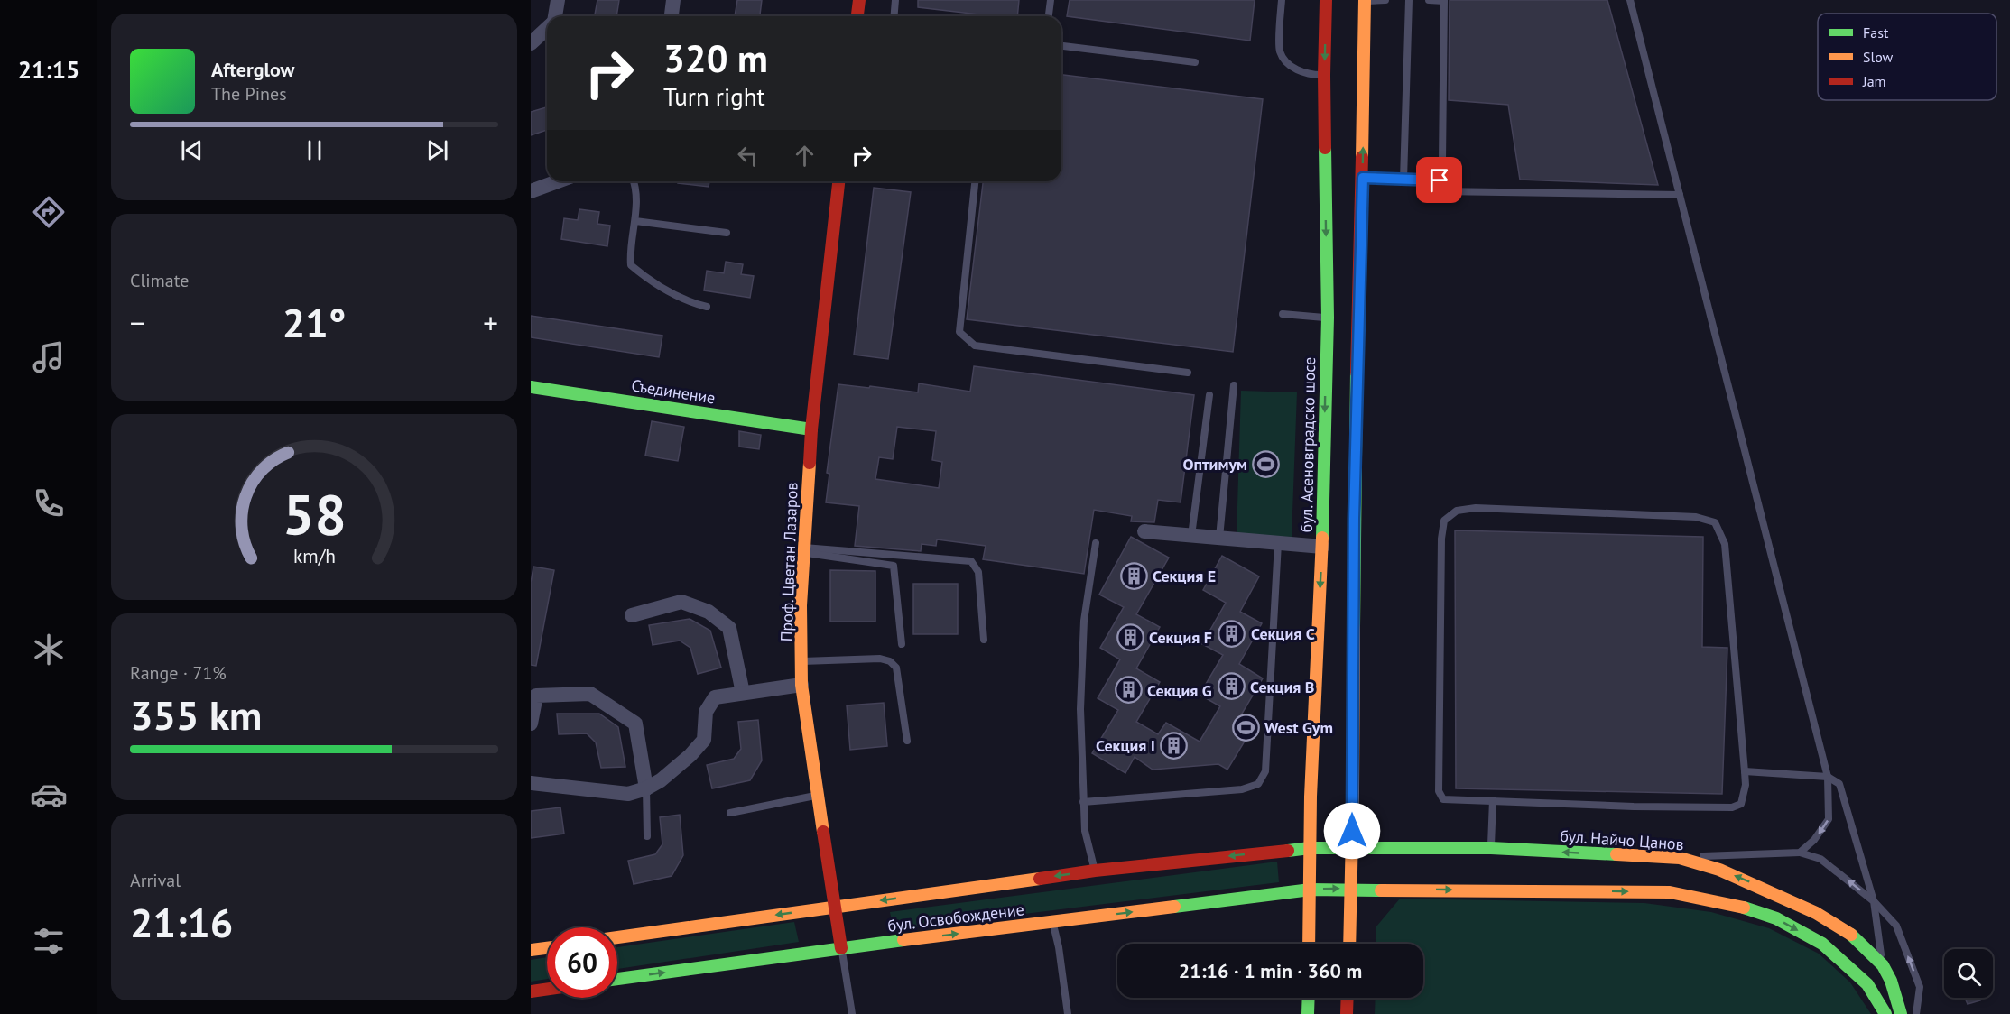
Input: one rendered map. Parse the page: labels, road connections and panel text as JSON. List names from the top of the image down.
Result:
{
  "streets": {
    "main road": [
      "Съединение",
      "бул. Асеновградско шосе",
      "Проф. Цветан Лазаров",
      "бул. Найчо Цанов",
      "бул. Освобождение"
    ]
  },
  "crossings": [
    ["Съединение", "Проф. Цветан Лазаров"],
    ["бул. Асеновградско шосе", "бул. Найчо Цанов"],
    ["бул. Асеновградско шосе", "бул. Освобождение"],
    ["Проф. Цветан Лазаров", "бул. Освобождение"],
    ["бул. Найчо Цанов", "бул. Освобождение"]
  ],
  "places": {
    "sports": ["Оптимум", "West Gym"],
    "building": [
      "Секция E",
      "Секция C",
      "Секция F",
      "Секция B",
      "Секция G",
      "Секция I"
    ]
  },
  "legend": ["Fast", "Slow", "Jam"],
  "page": {
    "tabs": "21:15",
    "turn": ["320 m", "Turn right"],
    "song": ["Afterglow", "The Pines"],
    "tile": [
      "Climate",
      ["Range · 71%", "355 km"],
      ["Arrival", "21:16"]
    ],
    "heat": ["−", "21°", "+"],
    "limit": "60",
    "trip": "21:16 · 1 min · 360 m",
    "gauge": ["58", "km/h"]
  }
}
